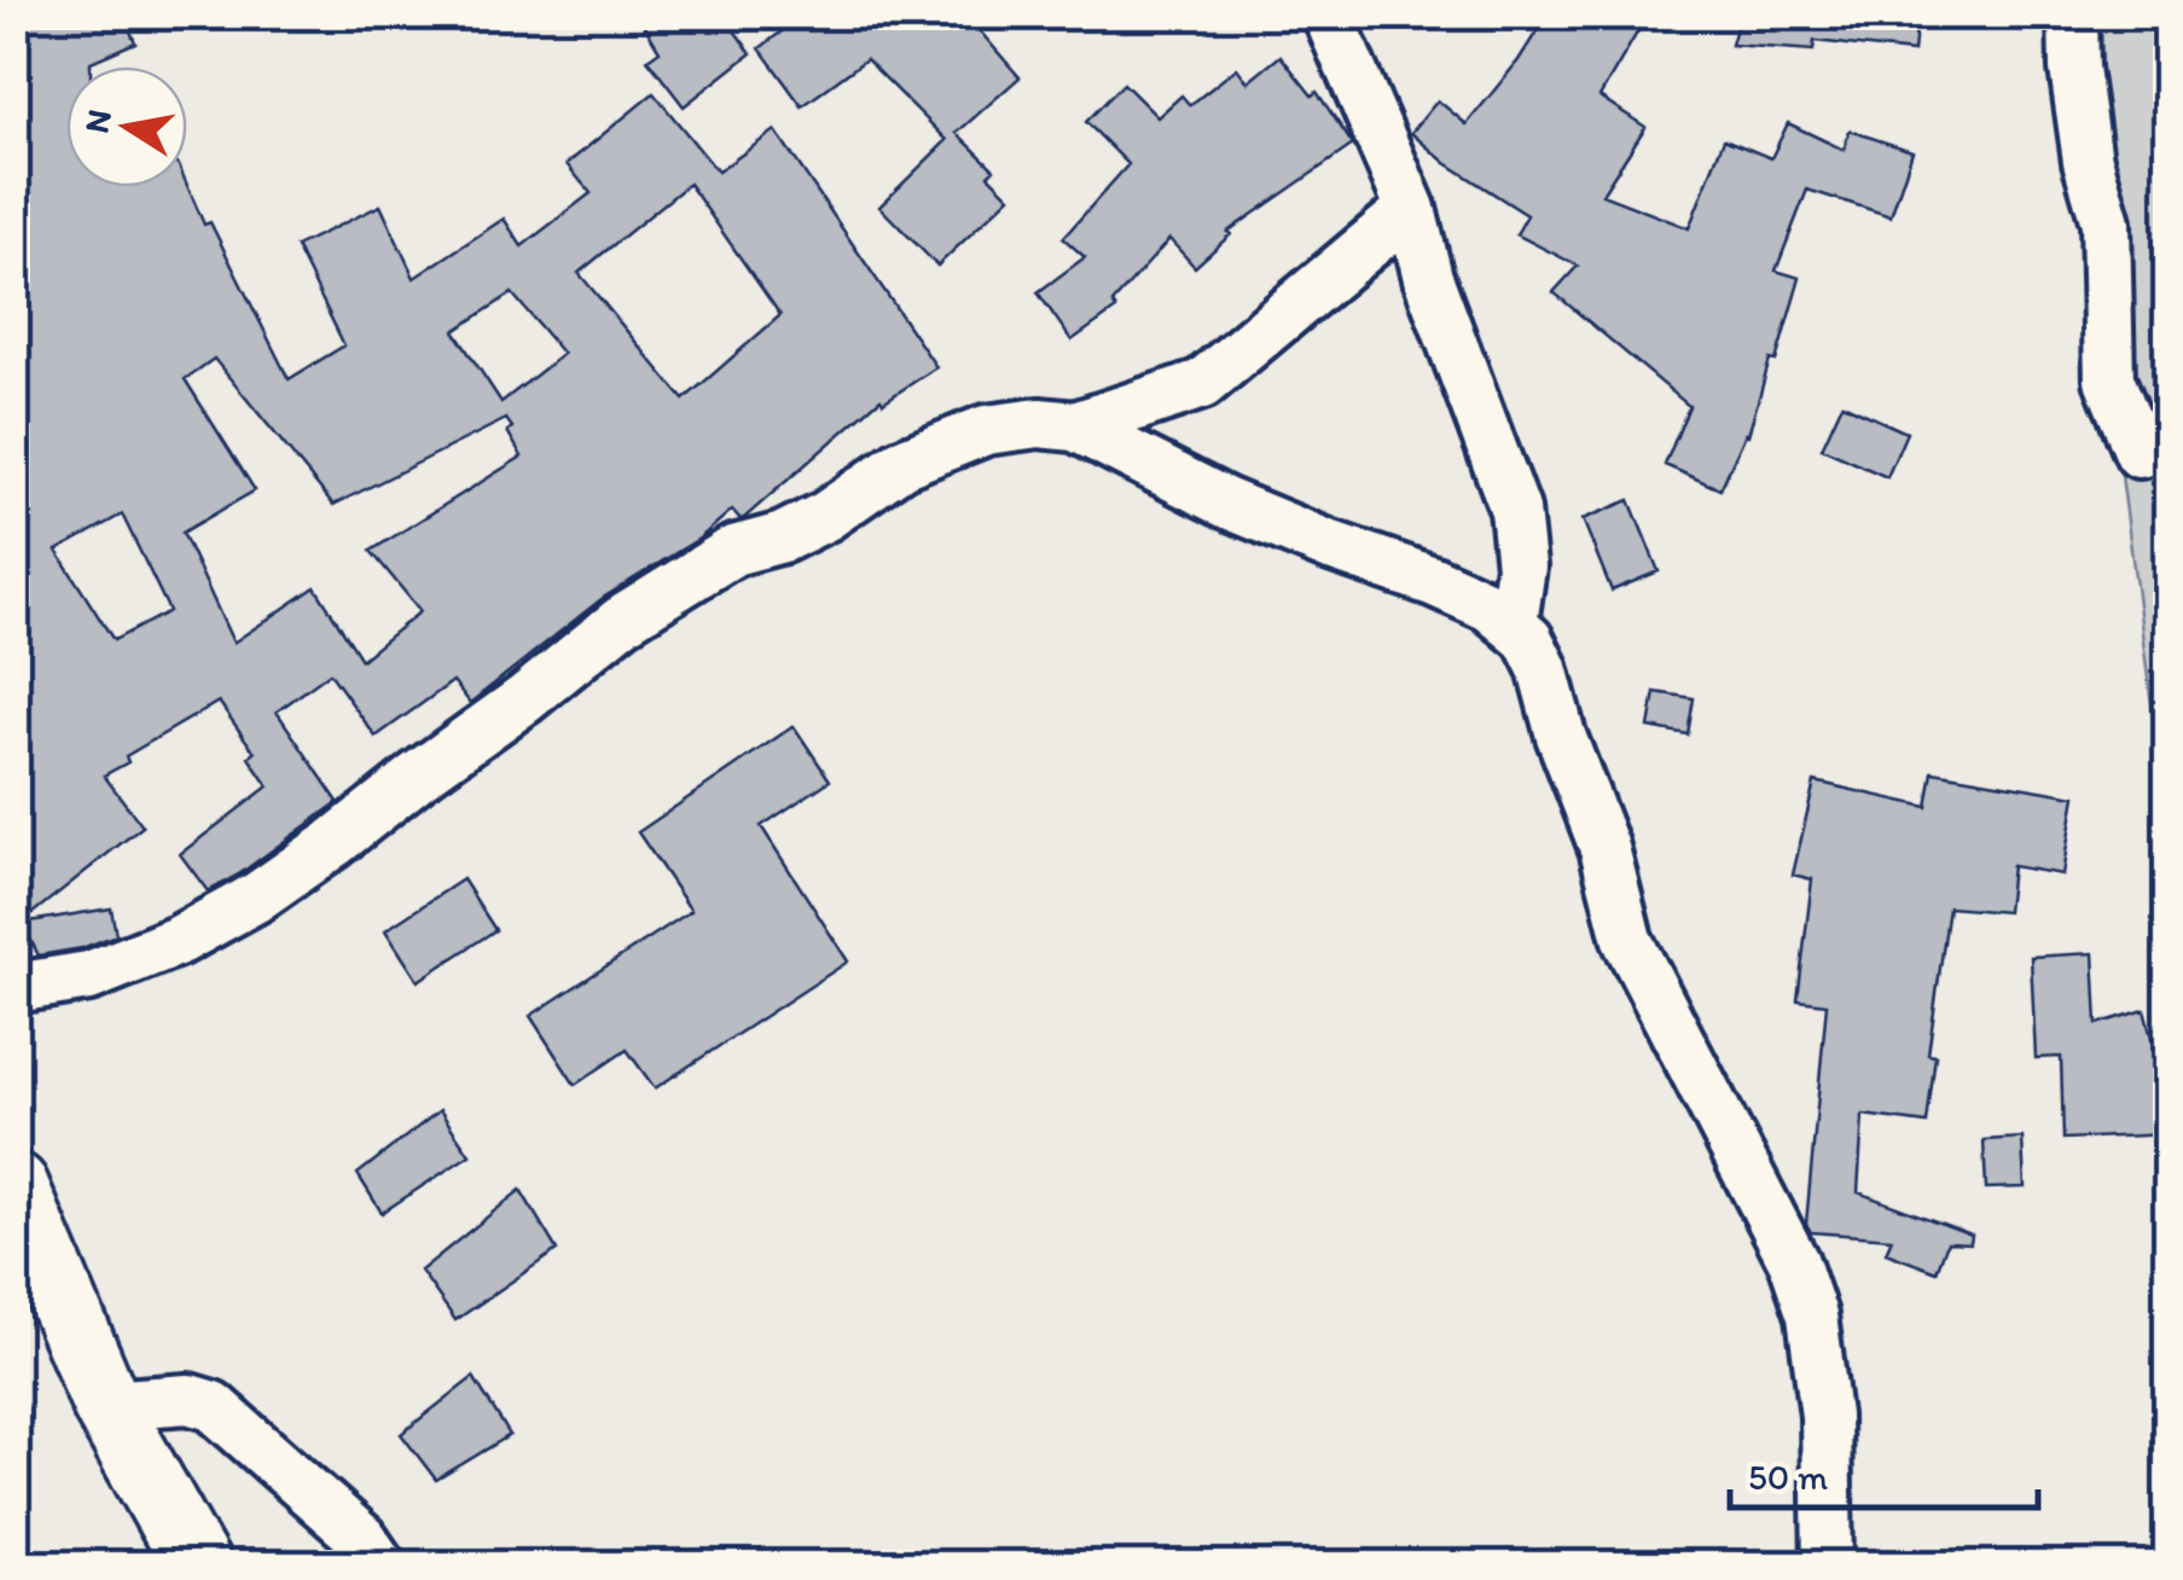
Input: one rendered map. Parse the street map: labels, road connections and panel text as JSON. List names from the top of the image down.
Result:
{
  "scale_bar": "50 m",
  "north": "left"
}
